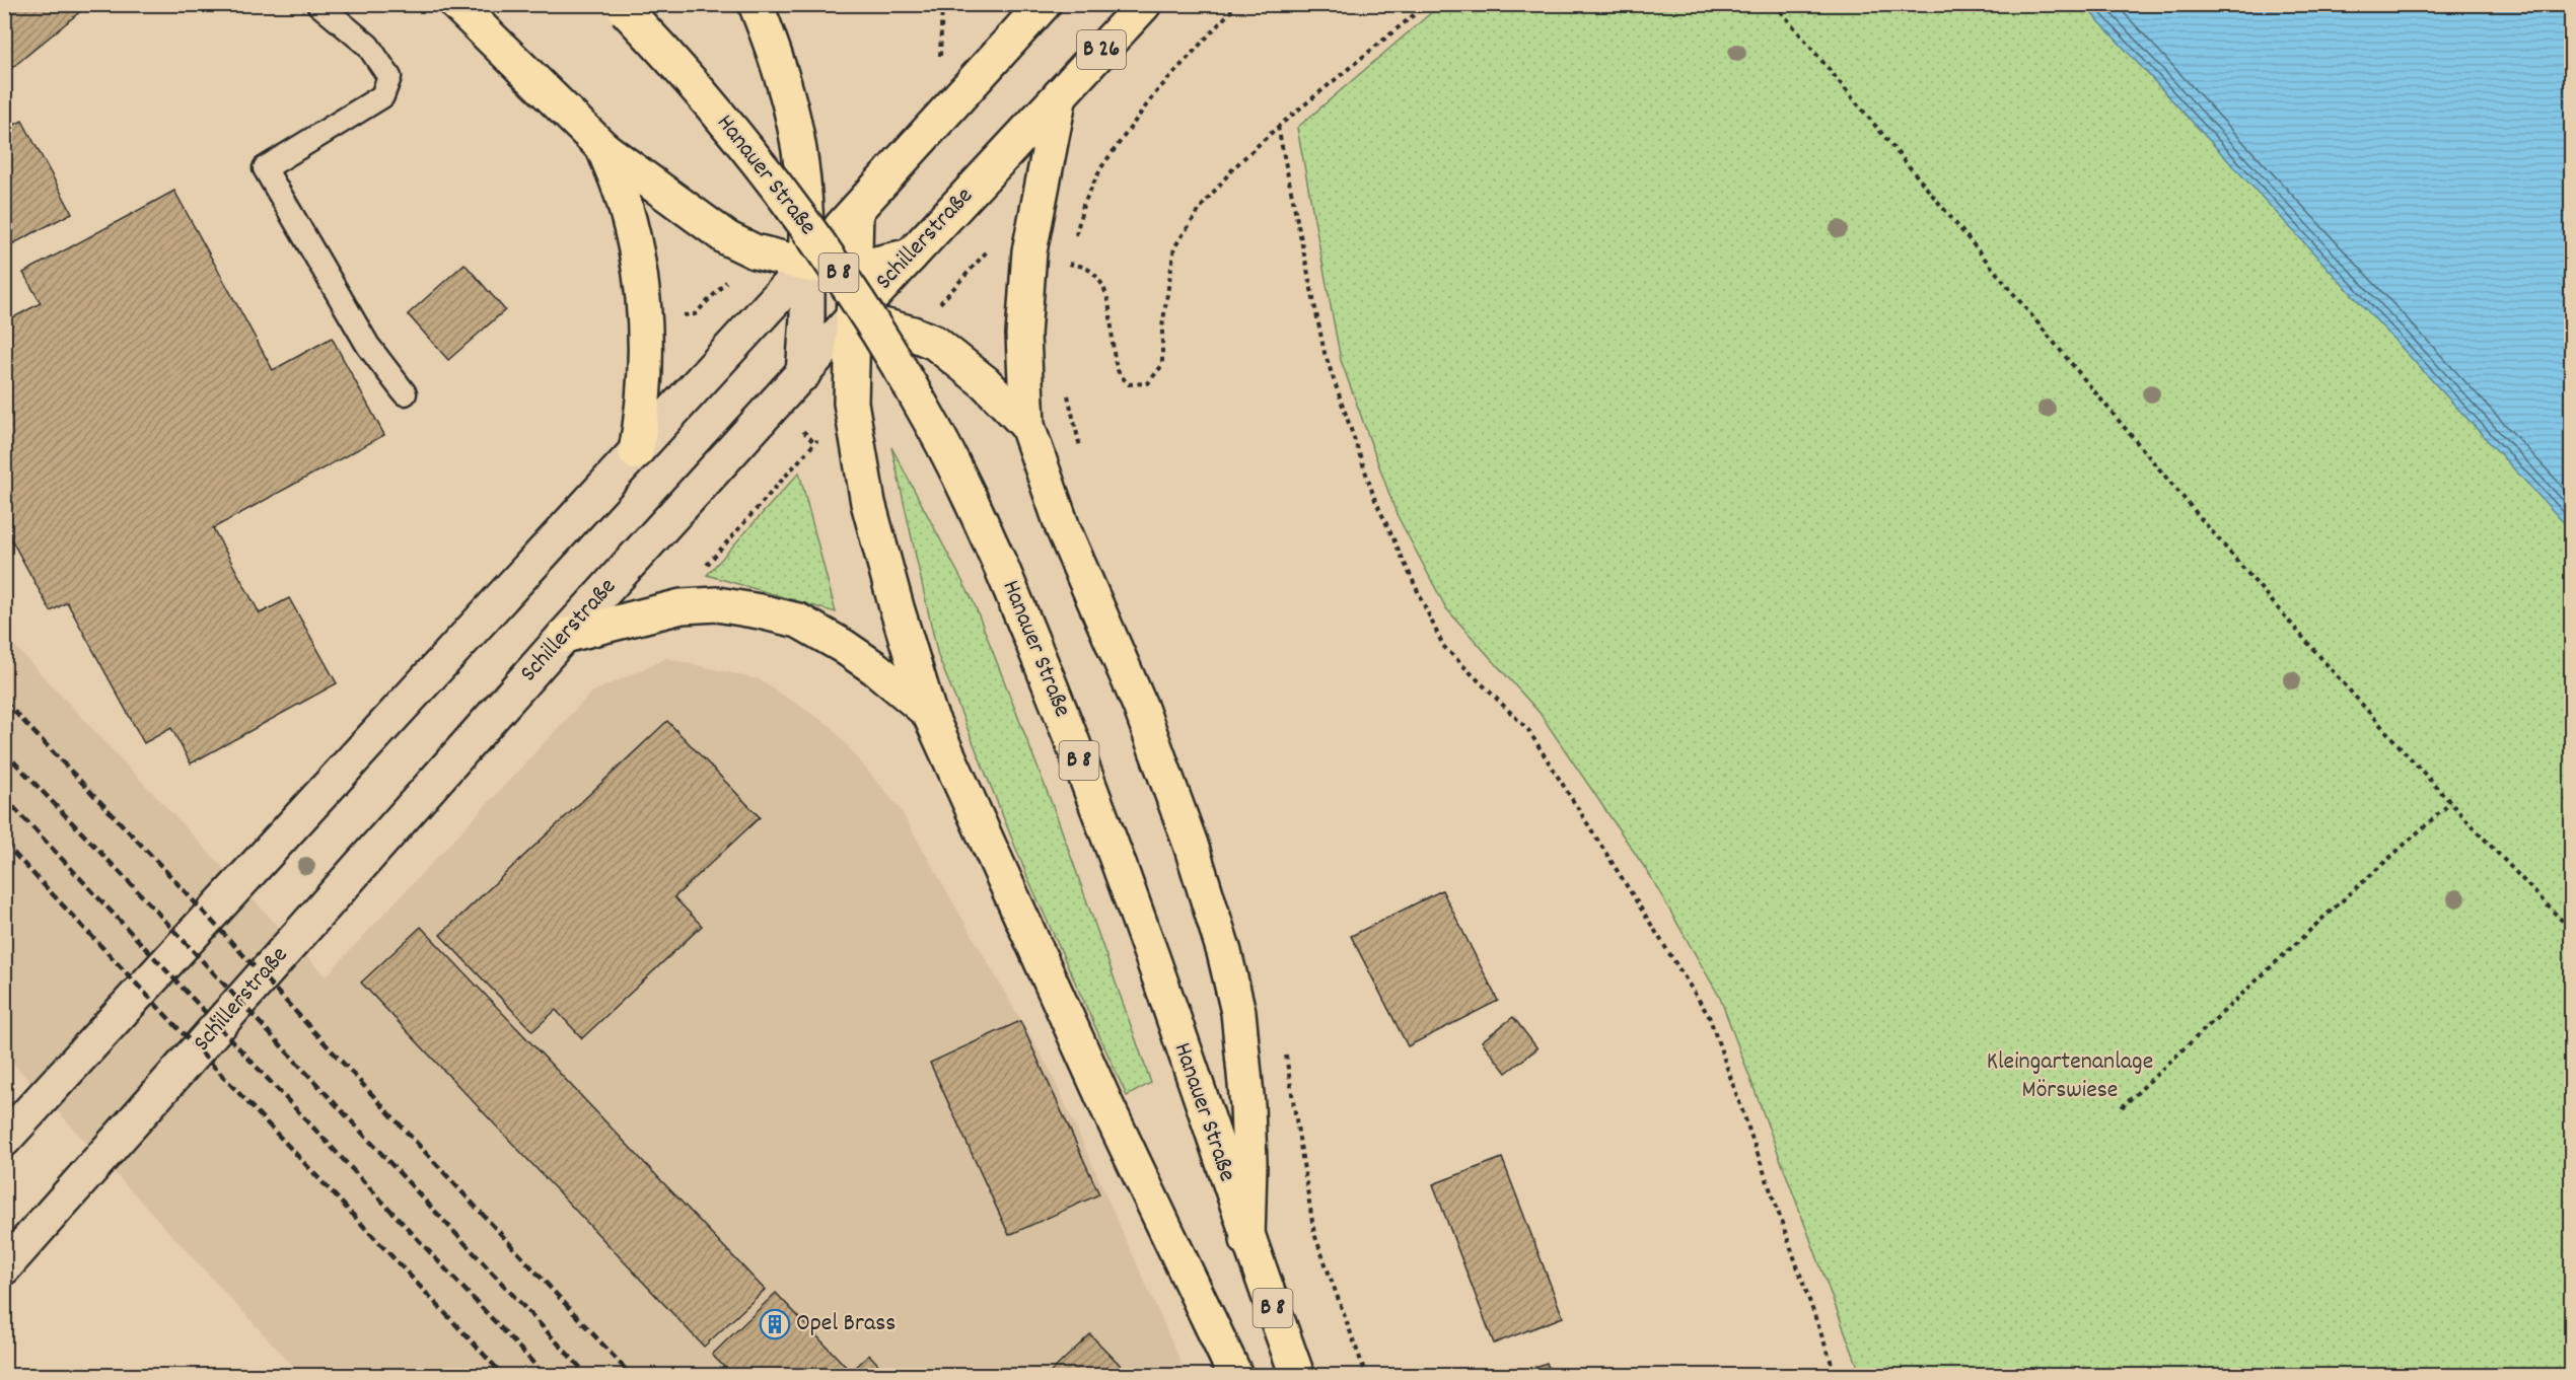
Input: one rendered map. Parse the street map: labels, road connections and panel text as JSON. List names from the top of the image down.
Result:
{
  "streets": {
    "main road": [
      "B 26",
      "Hanauer Straße",
      "Schillerstraße",
      "B 8"
    ]
  },
  "parks": ["Kleingartenanlage Mörswiese"],
  "places": {
    "building": ["Opel Brass"]
  }
}
